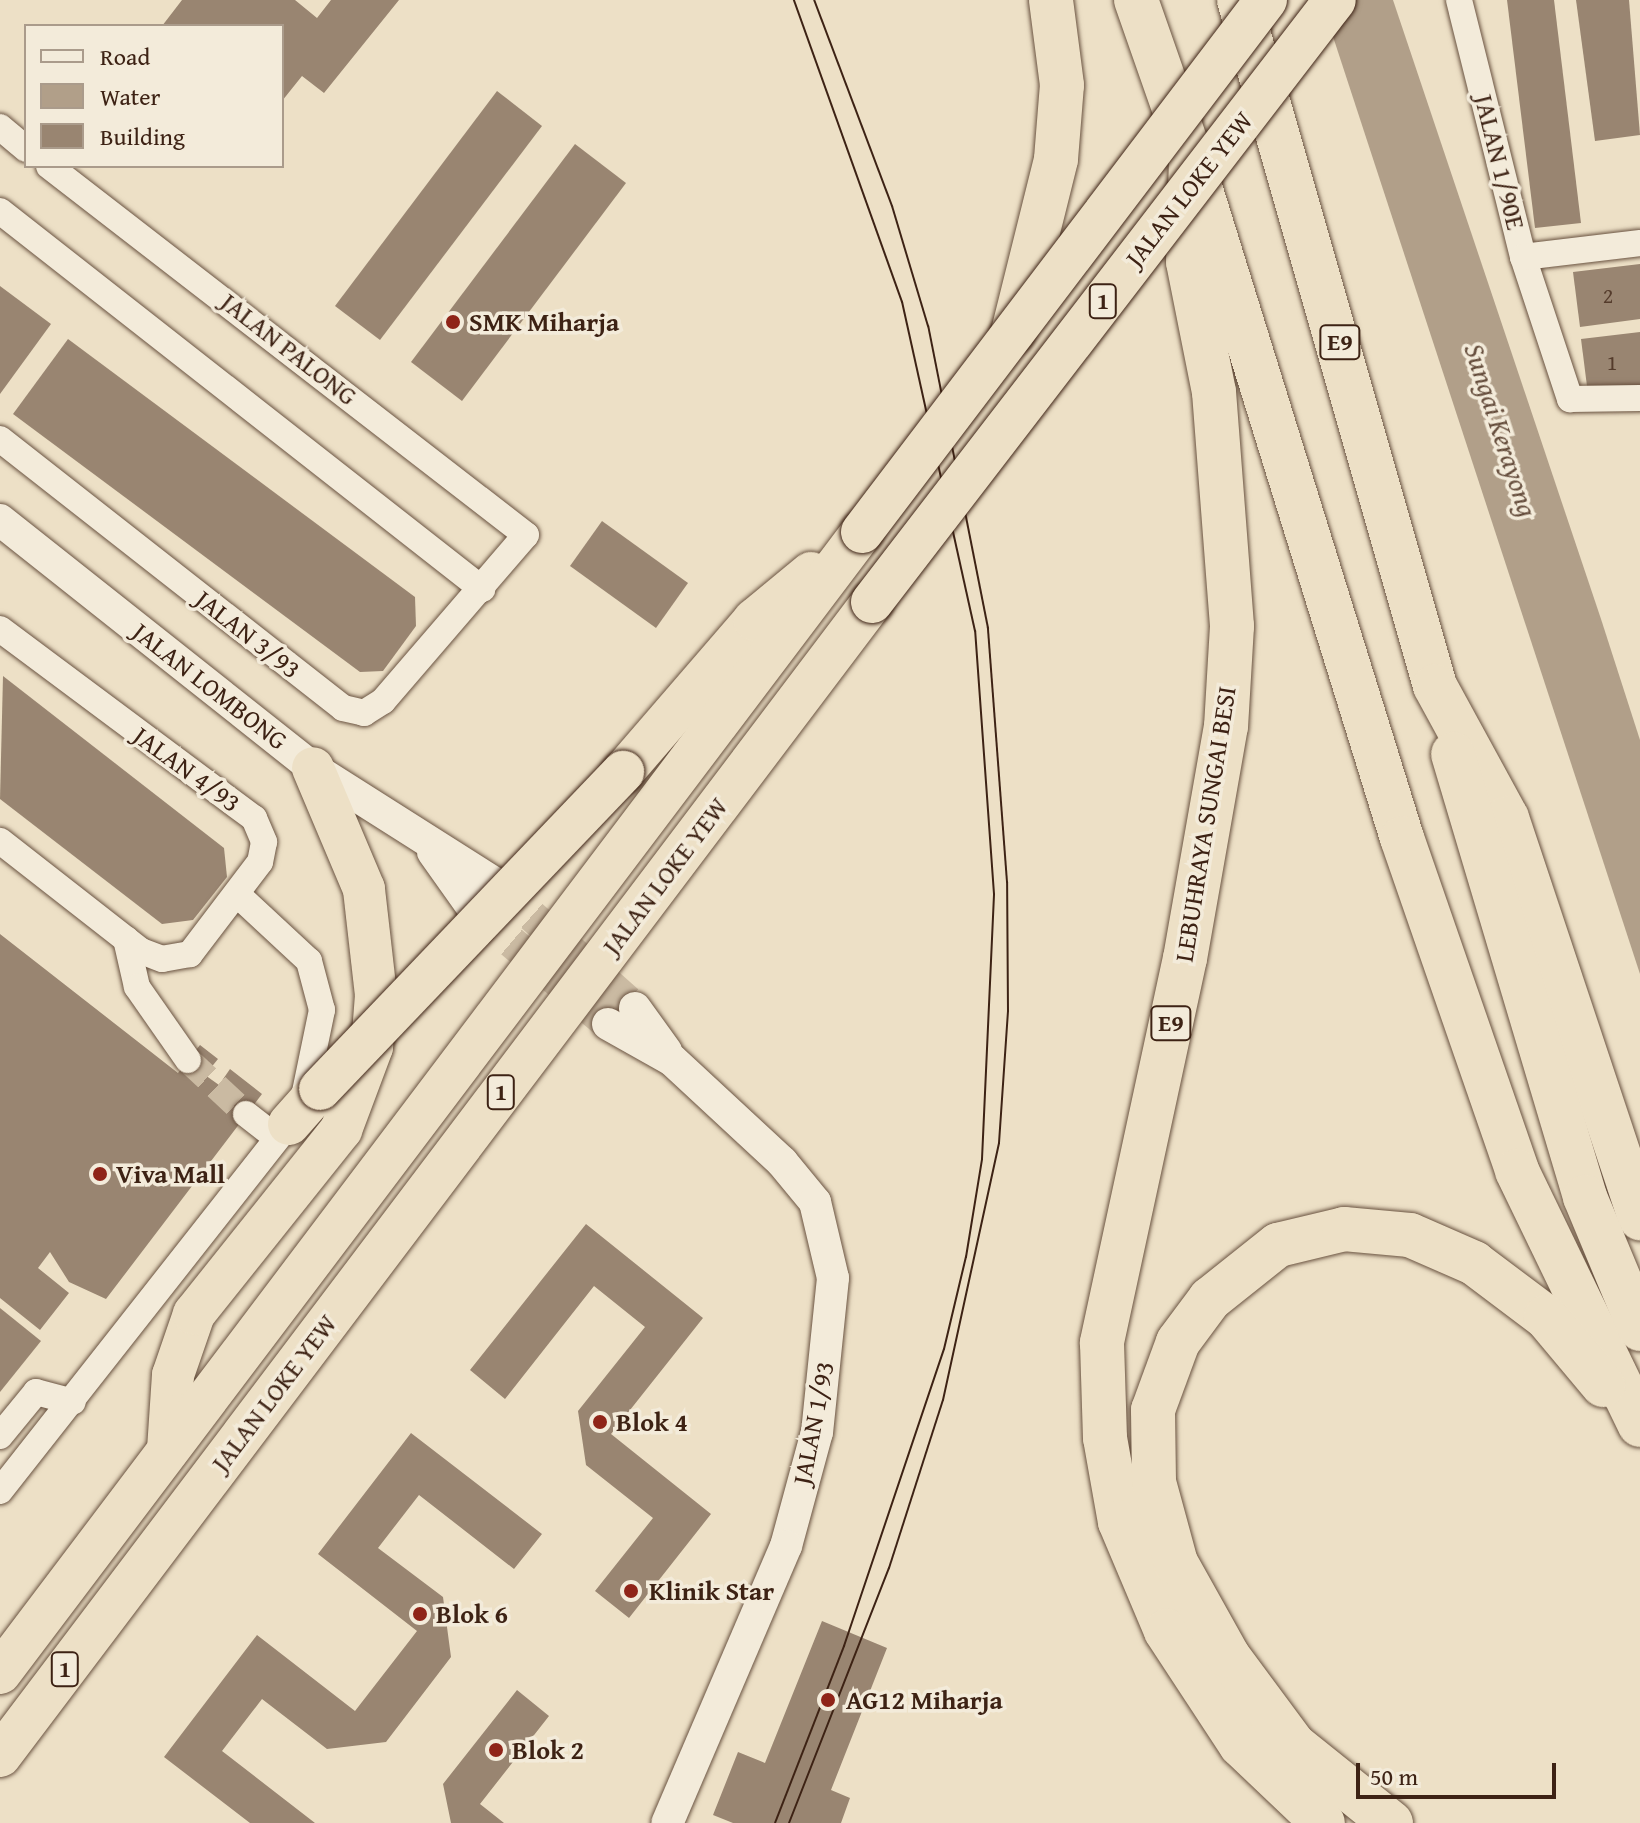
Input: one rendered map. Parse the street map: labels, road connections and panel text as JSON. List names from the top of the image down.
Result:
{
  "streets": {
    "highway": [
      "JALAN LOKE YEW",
      "1",
      "E9",
      "LEBUHRAYA SUNGAI BESI"
    ],
    "street": [
      "JALAN 1/90E",
      "JALAN PALONG",
      "JALAN 3/93",
      "JALAN LOMBONG",
      "JALAN 4/93",
      "JALAN 1/93"
    ]
  },
  "crossings": [
    ["JALAN PALONG", "JALAN 3/93"]
  ],
  "water": ["Sungai Kerayong"],
  "places": [
    "SMK Miharja",
    "Viva Mall",
    "Blok 4",
    "Klinik Star",
    "Blok 6",
    "AG12 Miharja",
    "Blok 2"
  ],
  "house_numbers": ["2", "1"],
  "legend": ["Road", "Water", "Building"],
  "scale_bar": "50 m"
}
